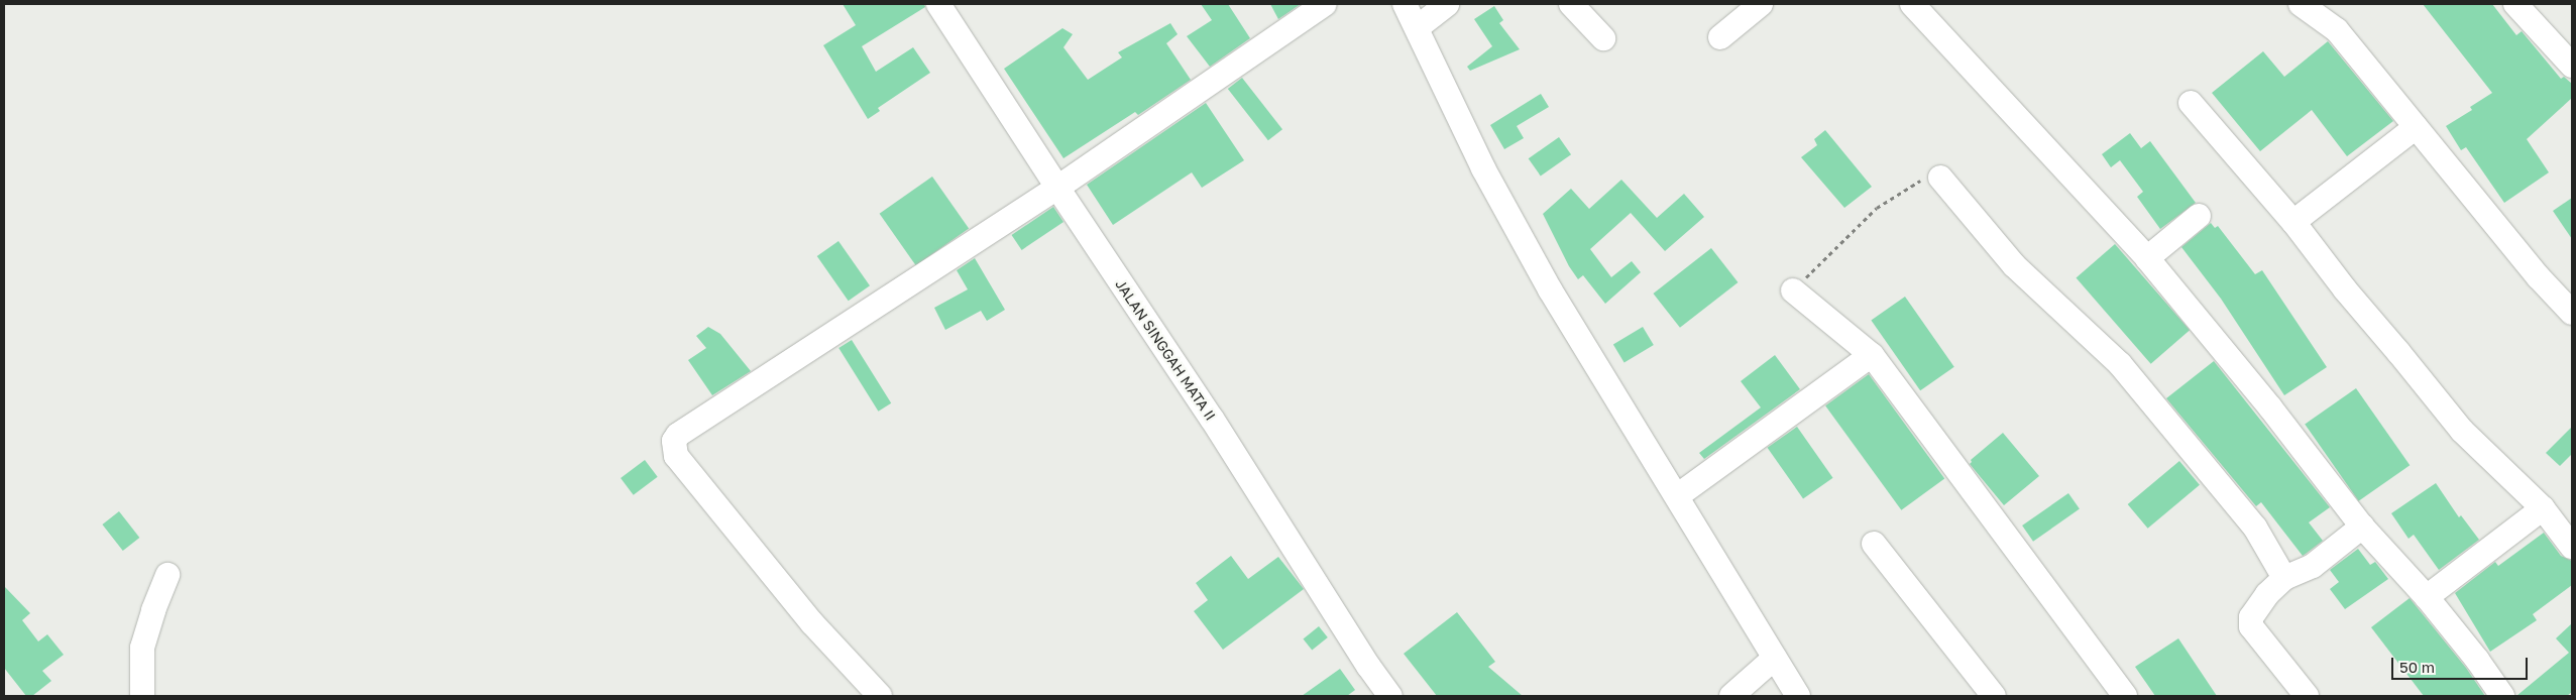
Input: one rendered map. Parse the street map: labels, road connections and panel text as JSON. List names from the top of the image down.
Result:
{
  "streets": {
    "street": ["JALAN SINGGAH MATA II"]
  },
  "scale_bar": "50 m"
}
